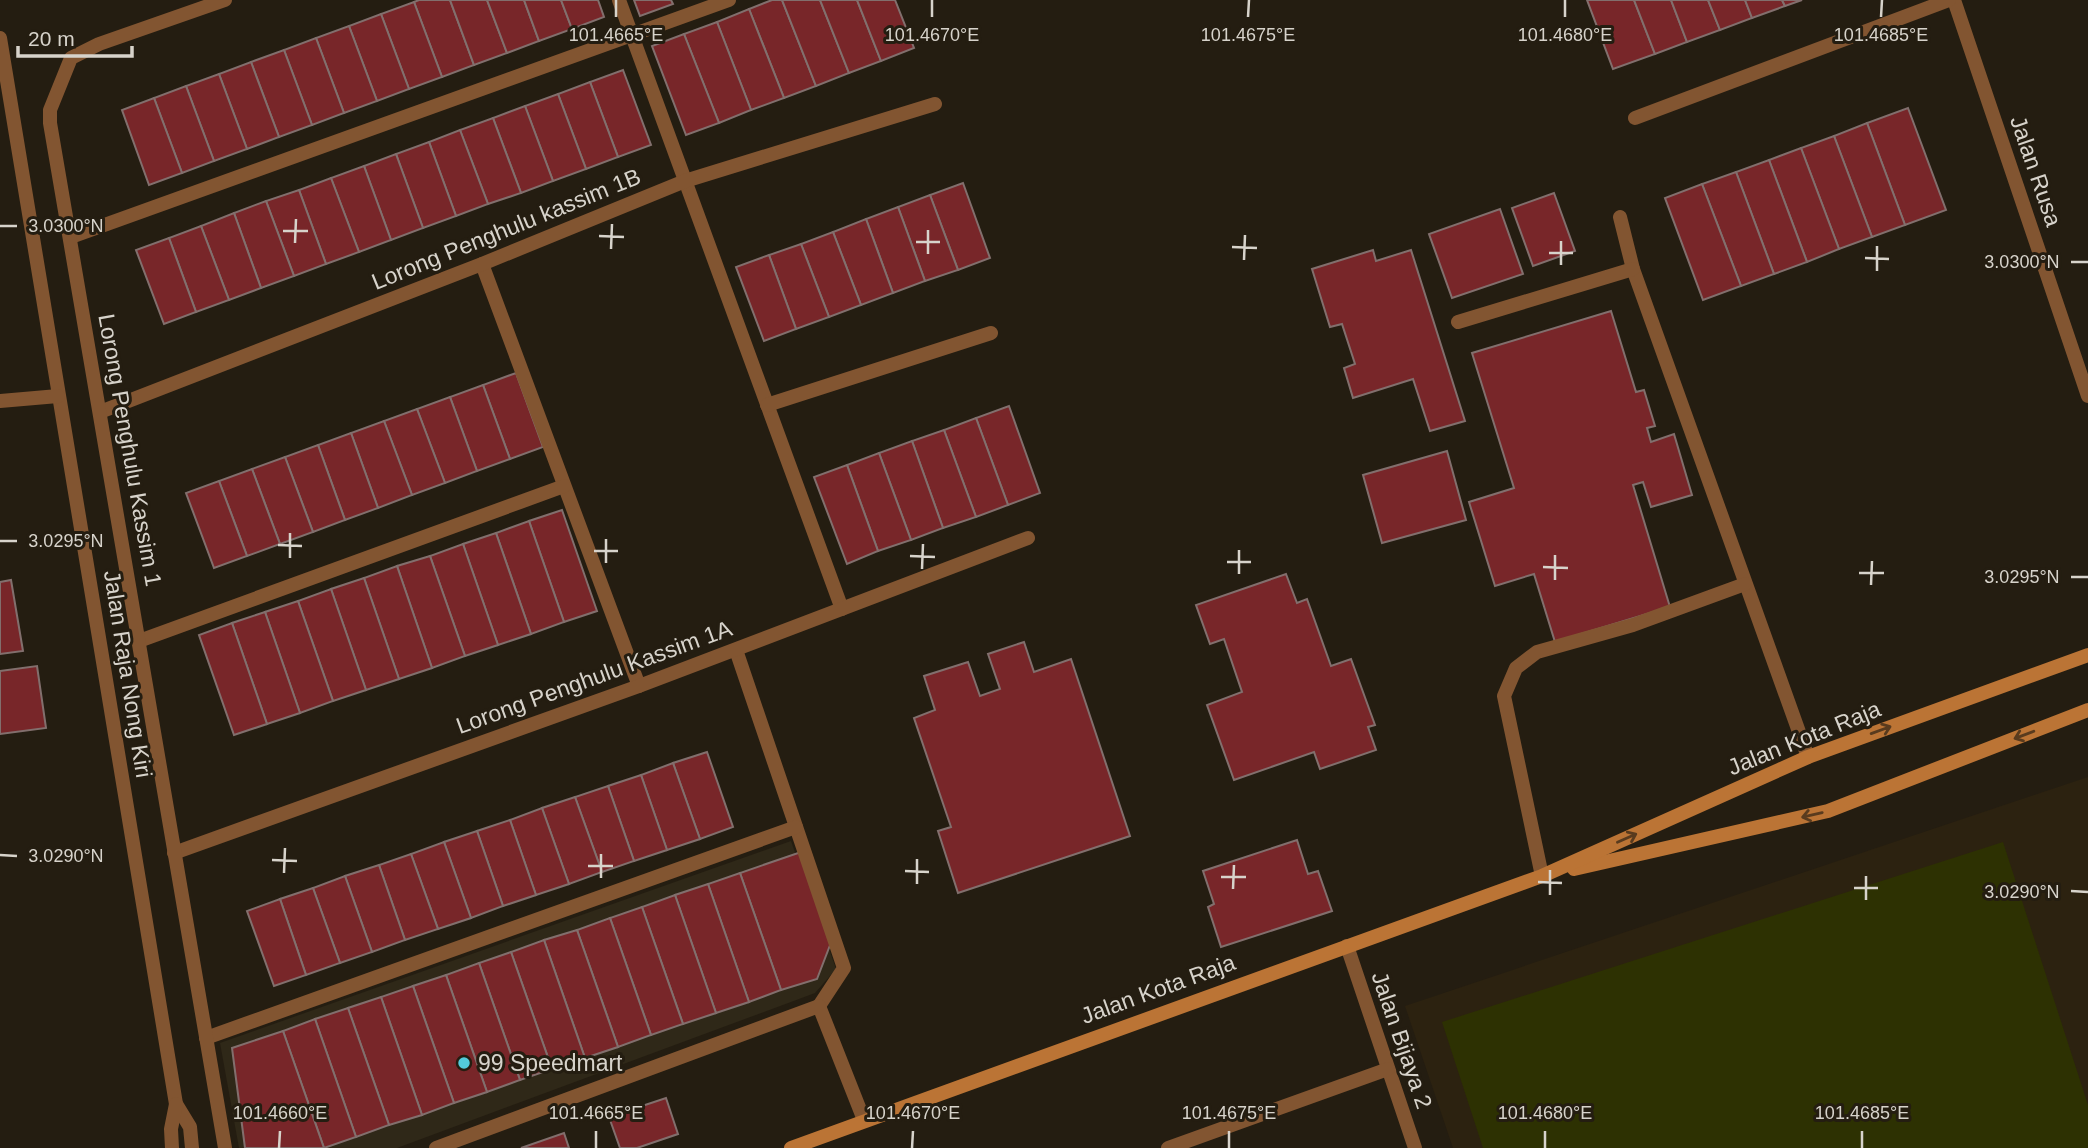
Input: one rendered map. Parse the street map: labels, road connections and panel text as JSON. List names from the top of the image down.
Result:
{
  "streets": {
    "main road": ["Jalan Kota Raja"],
    "street": [
      "Jalan Rusa",
      "Lorong Penghulu kassim 1B",
      "Lorong Penghulu Kassim 1",
      "Jalan Raja Nong Kiri",
      "Lorong Penghulu Kassim 1A",
      "Jalan Bijaya 2"
    ]
  },
  "crossings": [
    ["Lorong Penghulu kassim 1B", "Lorong Penghulu Kassim 1"],
    ["Lorong Penghulu Kassim 1", "Lorong Penghulu Kassim 1A"],
    ["Jalan Kota Raja", "Jalan Bijaya 2"]
  ],
  "places": ["99 Speedmart"],
  "scale_bar": "20 m",
  "coordinates": [
    "101.4665°E",
    "101.4670°E",
    "101.4675°E",
    "101.4680°E",
    "101.4685°E",
    "3.0300°N",
    "3.0295°N",
    "3.0290°N",
    "101.4660°E"
  ]
}
